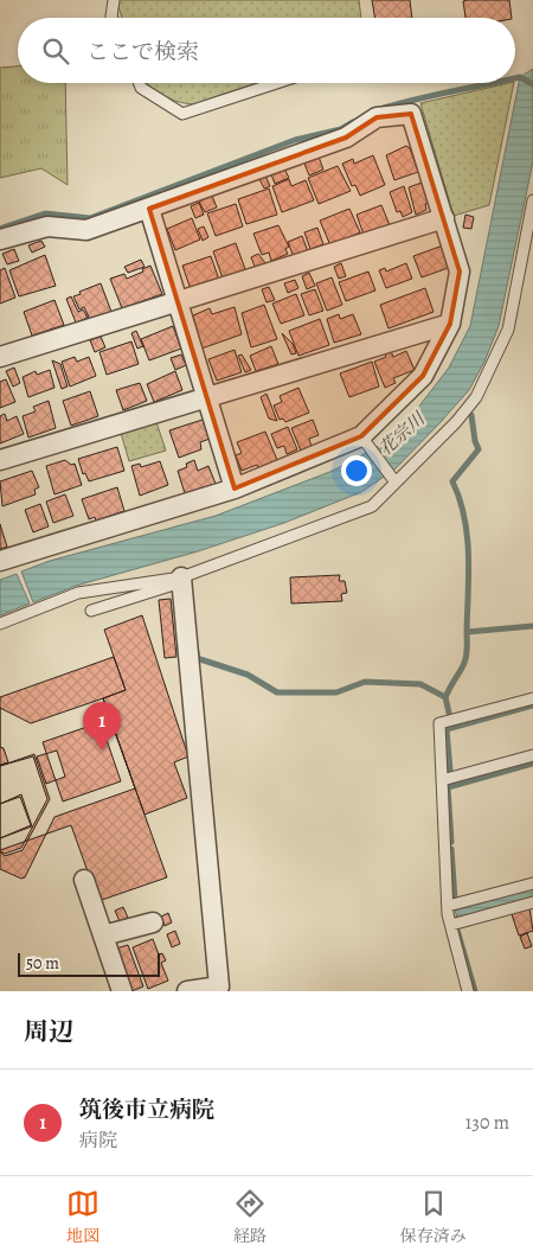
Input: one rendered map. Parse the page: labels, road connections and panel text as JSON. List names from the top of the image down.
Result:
{
  "water": ["花宗川"],
  "scale_bar": "50 m",
  "page": {
    "search": "ここで検索",
    "pins": "1",
    "scale": "50 m",
    "heading": "周辺",
    "list": [
      {
        "mark": "1",
        "name": "筑後市立病院",
        "note": "病院",
        "value": "130 m"
      }
    ],
    "nav": ["地図", "経路", "保存済み"]
  }
}
